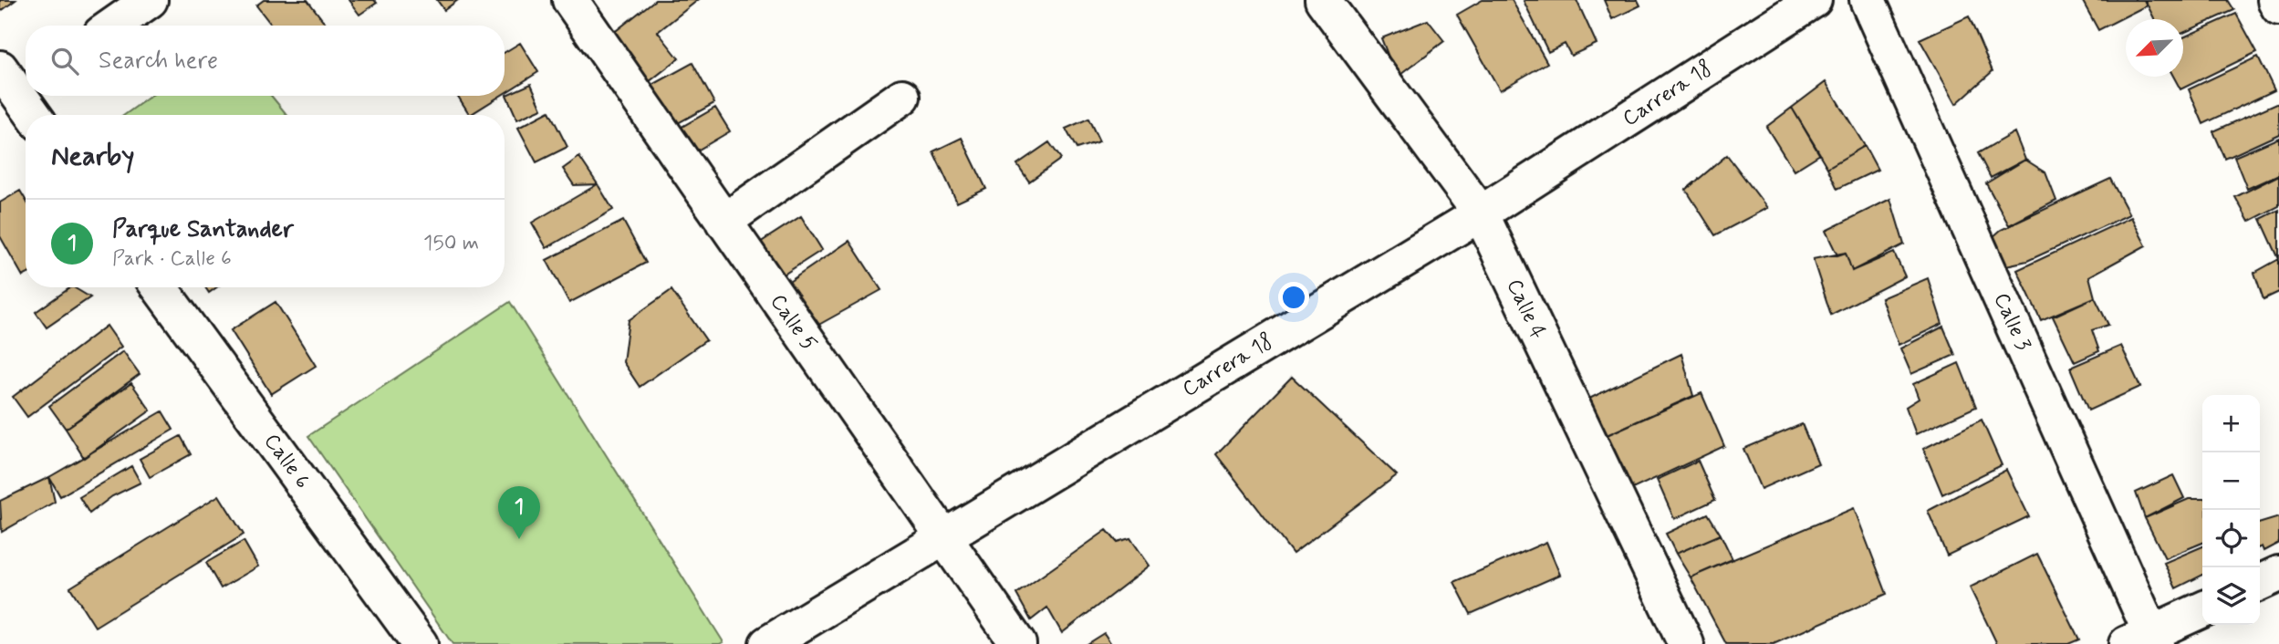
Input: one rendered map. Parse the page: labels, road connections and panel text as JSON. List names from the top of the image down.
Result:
{
  "streets": {
    "street": [
      "Carrera 18",
      "Calle 4",
      "Calle 3",
      "Calle 5",
      "Calle 6"
    ]
  },
  "crossings": [
    ["Carrera 18", "Calle 4"],
    ["Carrera 18", "Calle 5"]
  ],
  "north": "bottom left",
  "page": {
    "search": "Search here",
    "heading": "Nearby",
    "list": [
      {
        "mark": "1",
        "name": "Parque Santander",
        "note": "Park · Calle 6",
        "value": "150 m"
      }
    ],
    "map_buttons": ["+", "−"],
    "pins": "1"
  }
}
